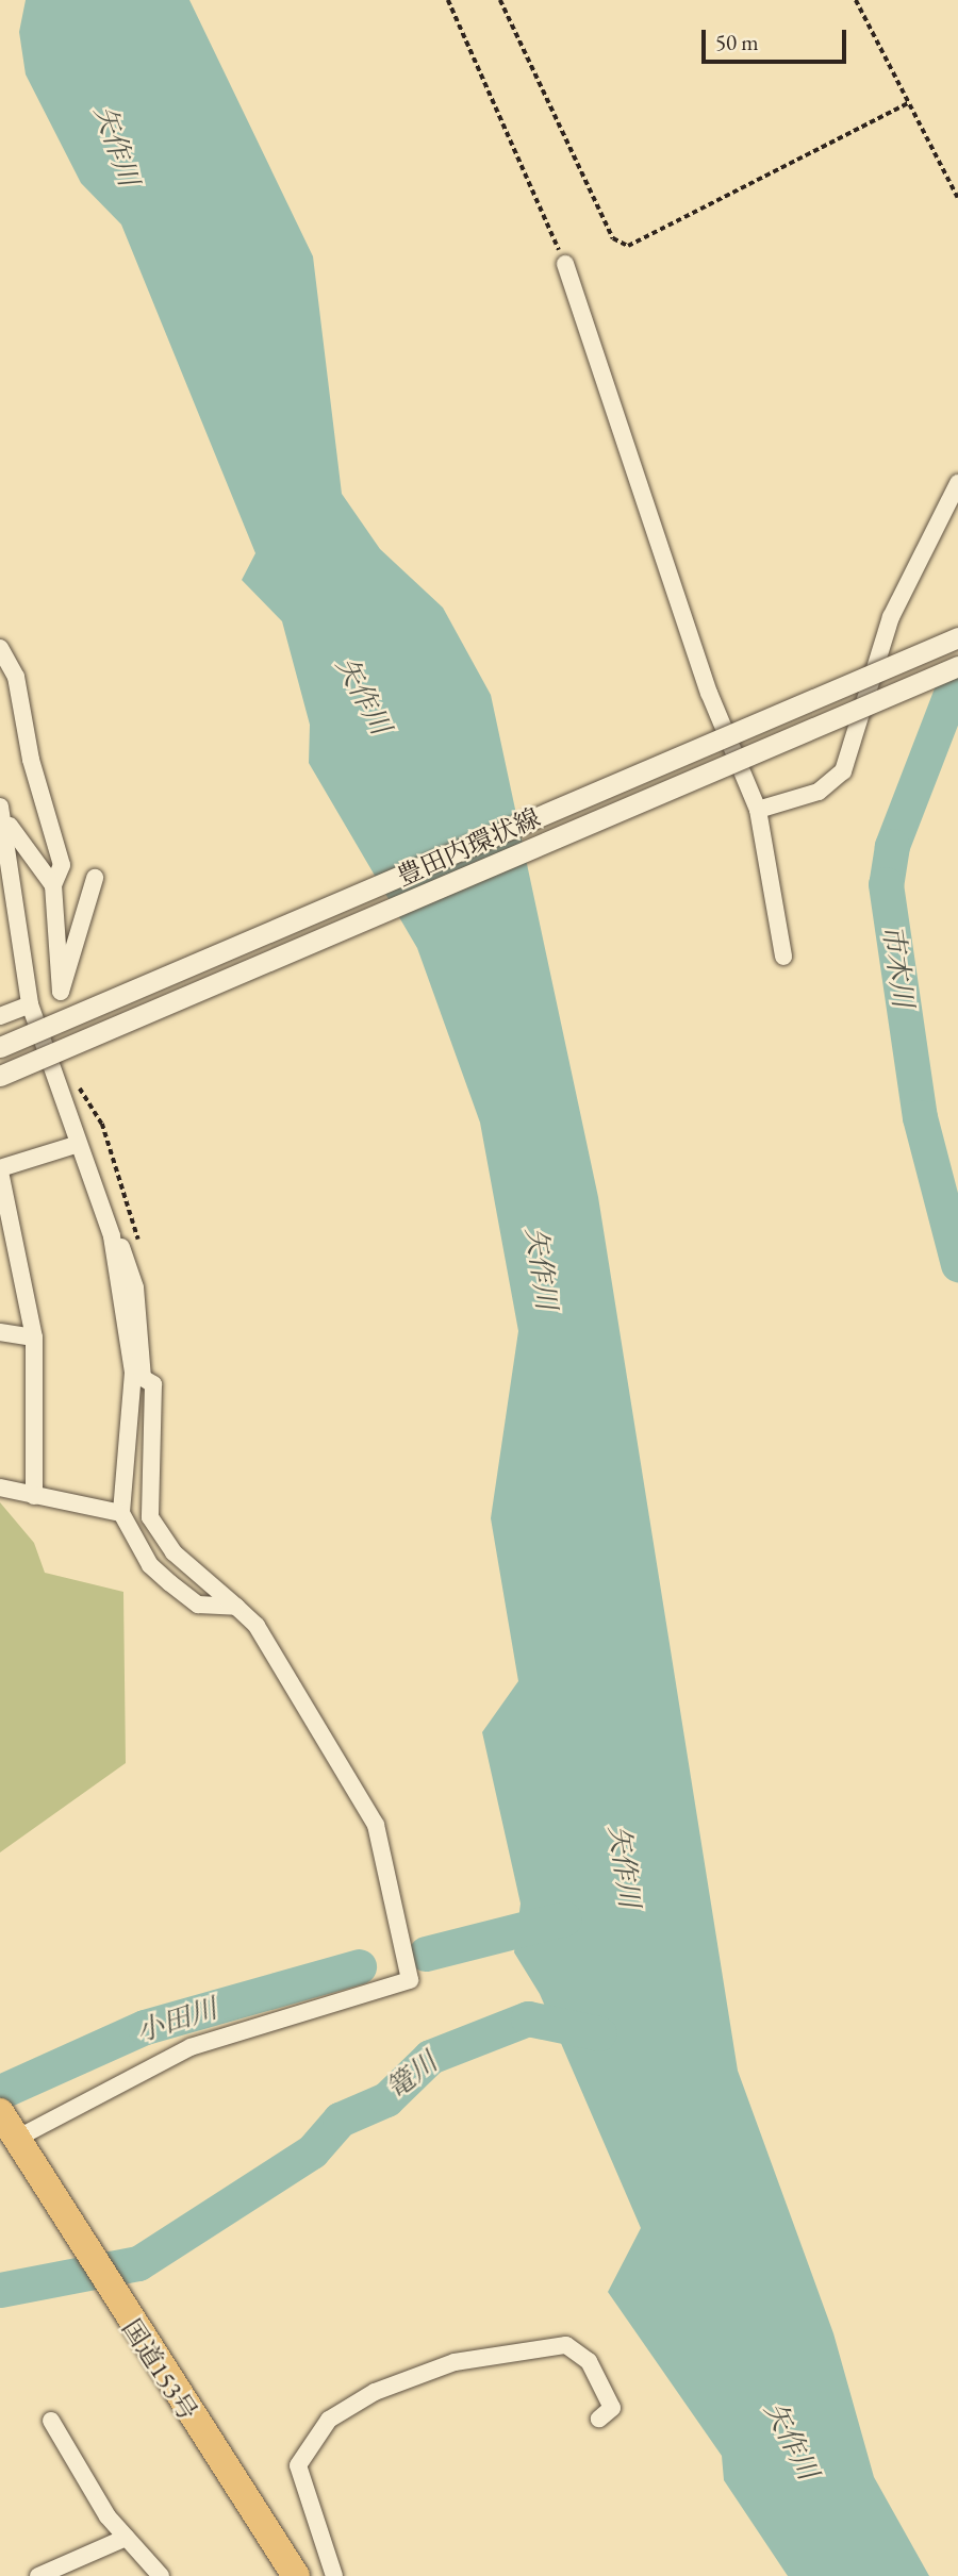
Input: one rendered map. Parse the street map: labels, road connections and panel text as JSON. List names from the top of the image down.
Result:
{
  "streets": {
    "highway": ["国道153号"],
    "street": ["豊田内環状線"]
  },
  "water": [
    "矢作川",
    "市木川",
    "小田川",
    "篭川"
  ],
  "scale_bar": "50 m"
}
